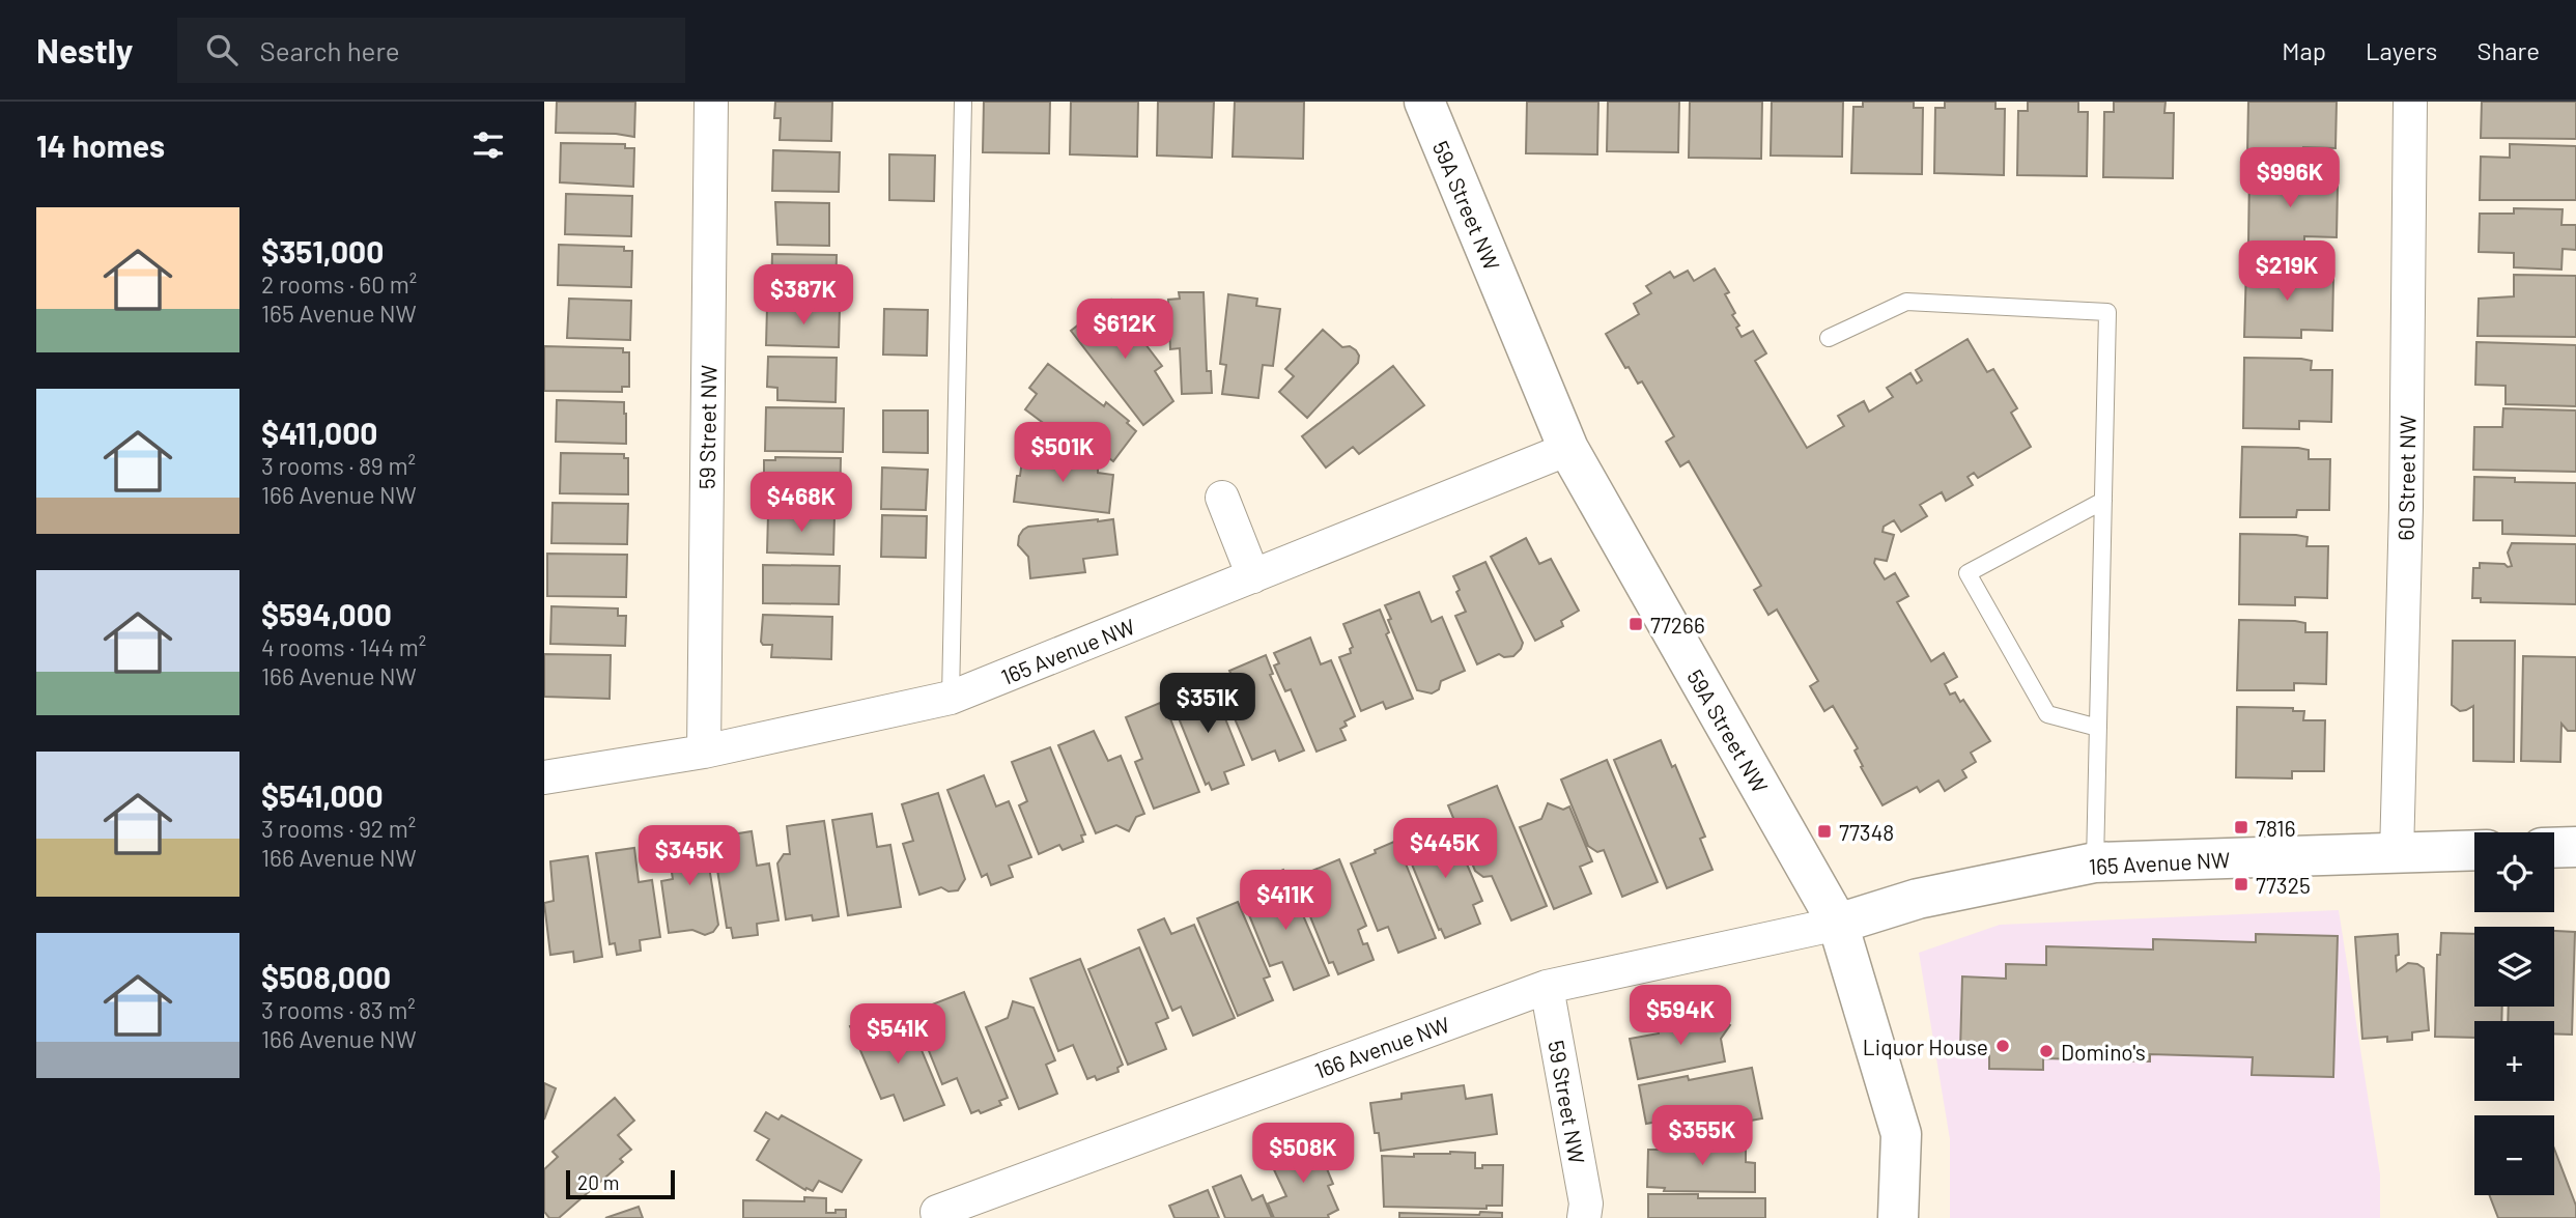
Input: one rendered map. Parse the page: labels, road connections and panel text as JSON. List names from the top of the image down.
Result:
{
  "streets": {
    "street": [
      "59A Street NW",
      "59 Street NW",
      "60 Street NW",
      "165 Avenue NW",
      "166 Avenue NW"
    ]
  },
  "crossings": [
    ["59A Street NW", "165 Avenue NW"],
    ["59A Street NW", "166 Avenue NW"],
    ["59 Street NW", "165 Avenue NW"],
    ["59 Street NW", "166 Avenue NW"],
    ["60 Street NW", "165 Avenue NW"],
    ["165 Avenue NW", "166 Avenue NW"]
  ],
  "places": {
    "transit": [
      "77266",
      "7816",
      "77348",
      "77325"
    ],
    "other": ["Liquor House", "Domino's"]
  },
  "scale_bar": "20 m",
  "page": {
    "header": "Nestly",
    "search": "Search here",
    "nav": ["Map", "Layers", "Share"],
    "heading": "14 homes",
    "price": [
      "$996K",
      "$219K",
      "$387K",
      "$612K",
      "$501K",
      "$468K",
      "$351K",
      "$445K",
      "$345K",
      "$411K",
      "$594K",
      "$541K",
      "$355K",
      "$508K"
    ],
    "list": [
      {
        "name": "$351,000",
        "note": "2 rooms · 60 m² · 165 Avenue NW"
      },
      {
        "name": "$411,000",
        "note": "3 rooms · 89 m² · 166 Avenue NW"
      },
      {
        "name": "$594,000",
        "note": "4 rooms · 144 m² · 166 Avenue NW"
      },
      {
        "name": "$541,000",
        "note": "3 rooms · 92 m² · 166 Avenue NW"
      },
      {
        "name": "$508,000",
        "note": "3 rooms · 83 m² · 166 Avenue NW"
      }
    ],
    "map_buttons": ["+", "−"],
    "scale": "20 m"
  }
}
